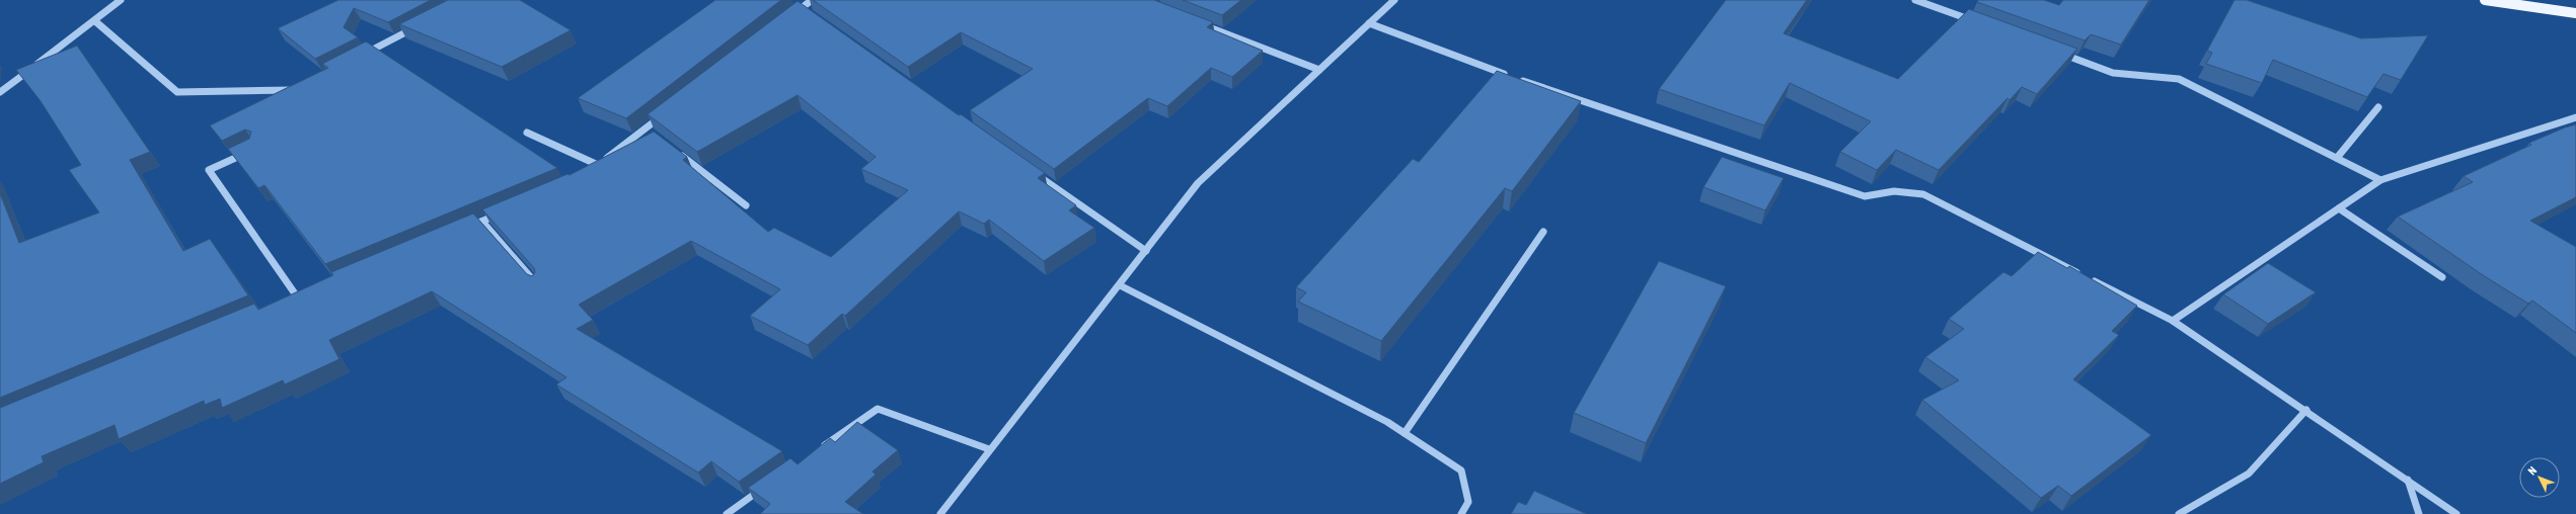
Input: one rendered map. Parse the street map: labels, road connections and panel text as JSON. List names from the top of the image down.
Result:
{
  "north": "top left"
}
